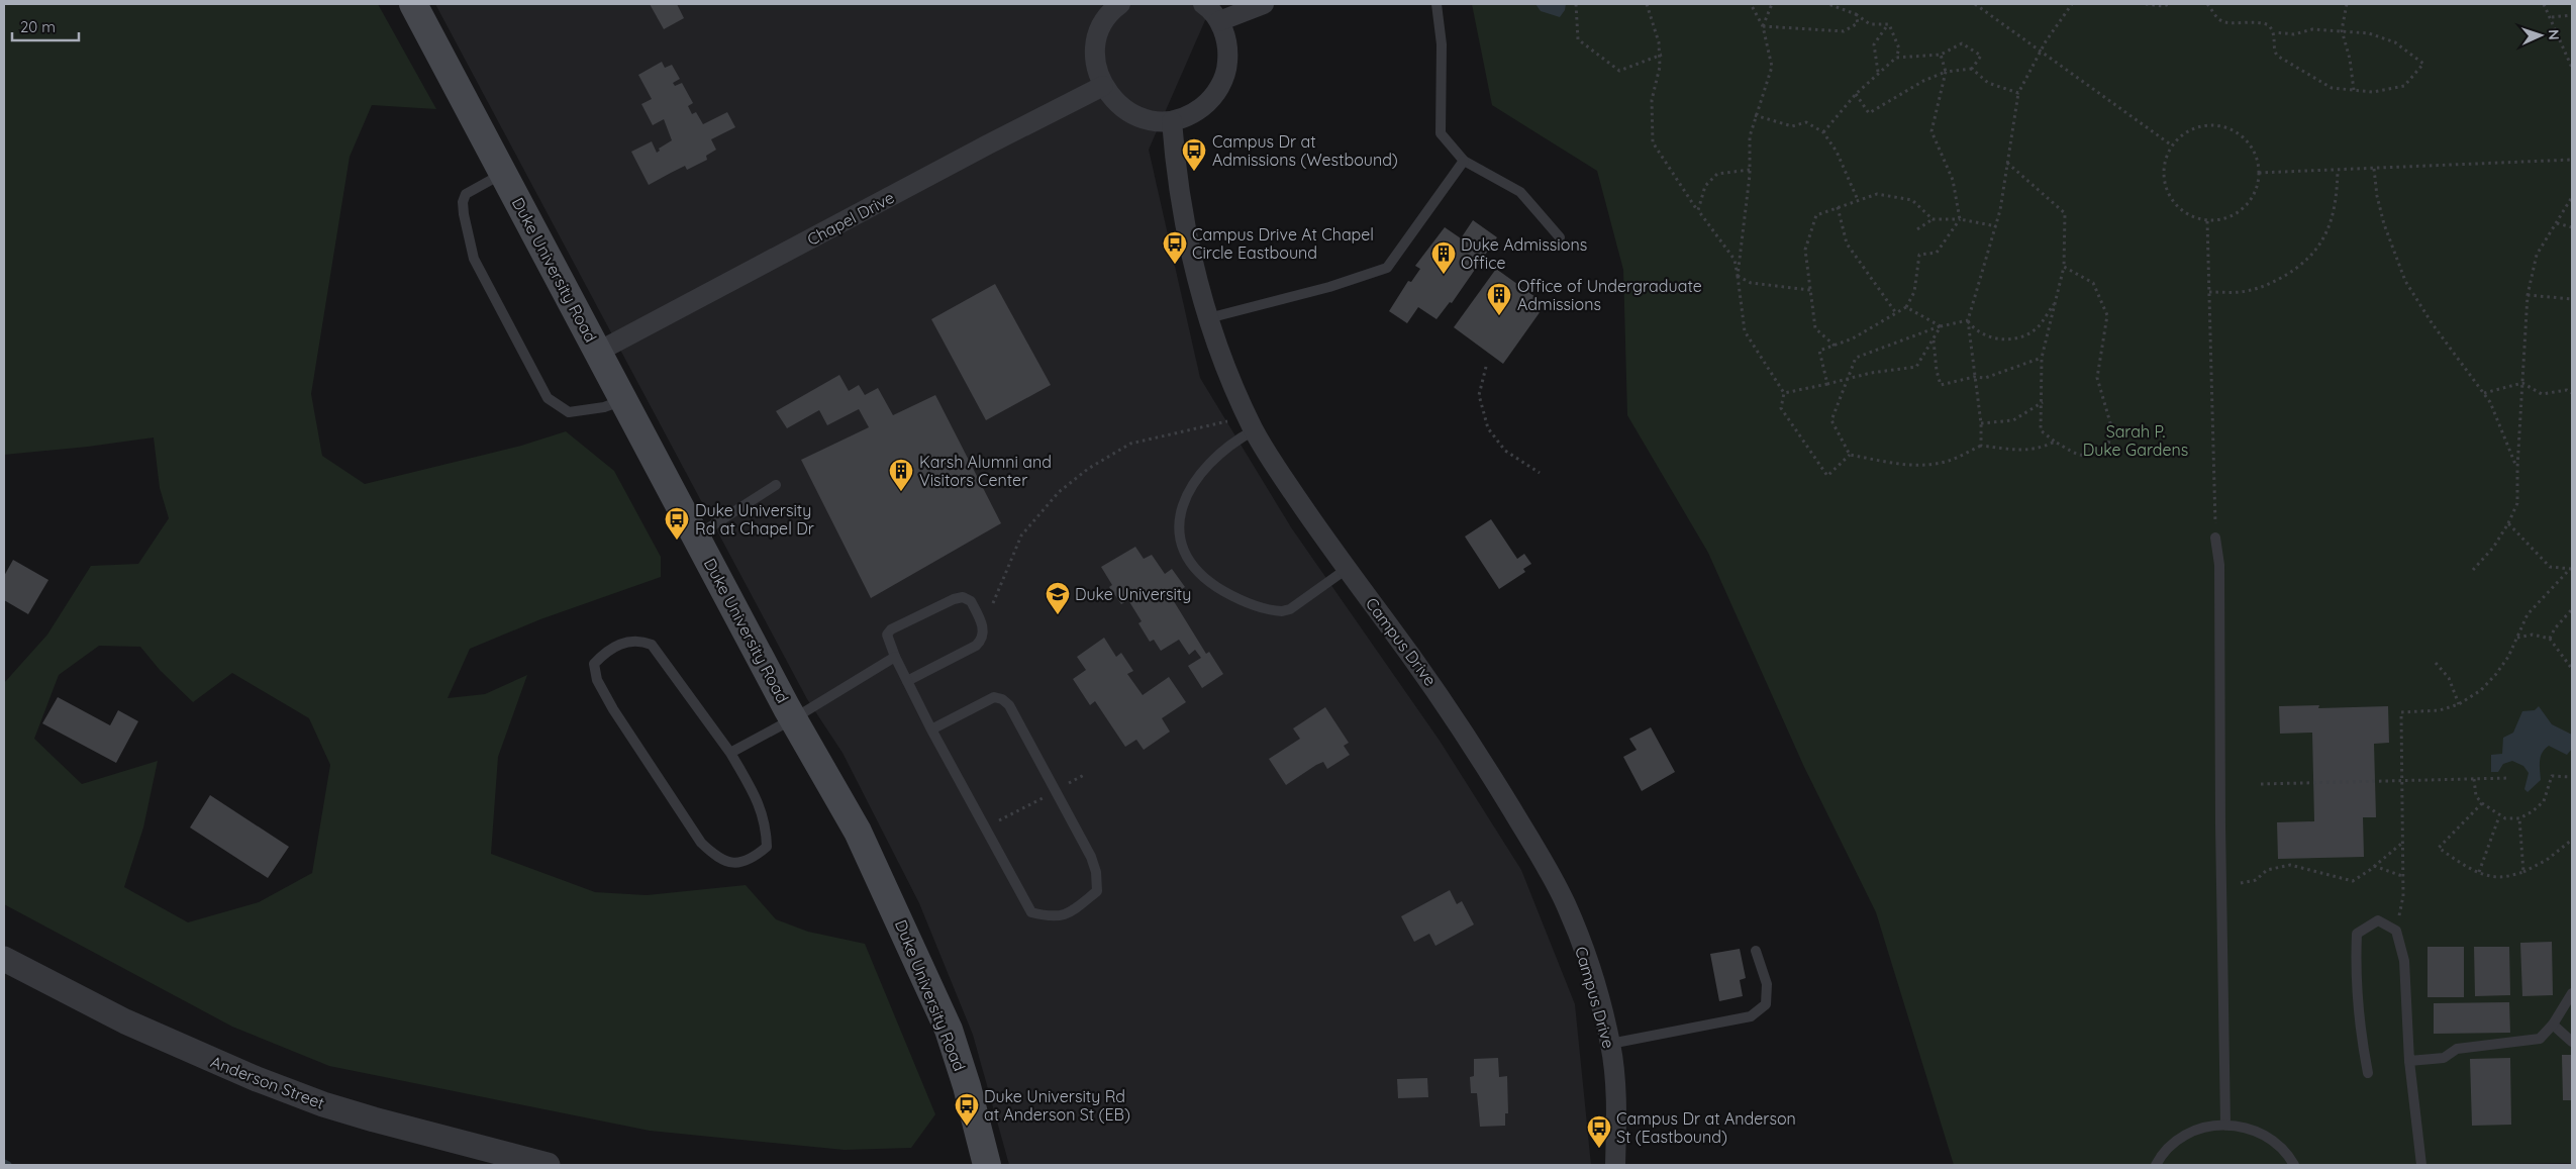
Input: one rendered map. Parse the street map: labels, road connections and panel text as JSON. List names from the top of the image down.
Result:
{
  "streets": {
    "main road": ["Duke University Road"],
    "street": ["Chapel Drive", "Campus Drive", "Anderson Street"]
  },
  "crossings": [
    ["Chapel Drive", "Duke University Road"]
  ],
  "parks": ["Sarah P. Duke Gardens"],
  "places": {
    "bus stop": [
      "Campus Dr at Admissions (Westbound)",
      "Campus Drive At Chapel Circle Eastbound",
      "Duke University Rd at Chapel Dr",
      "Duke University Rd at Anderson St (EB)",
      "Campus Dr at Anderson St (Eastbound)"
    ],
    "building": ["Duke Admissions Office", "Office of Undergraduate Admissions", "Karsh Alumni and Visitors Center"],
    "school or university": ["Duke University"]
  },
  "scale_bar": "20 m",
  "north": "right"
}
